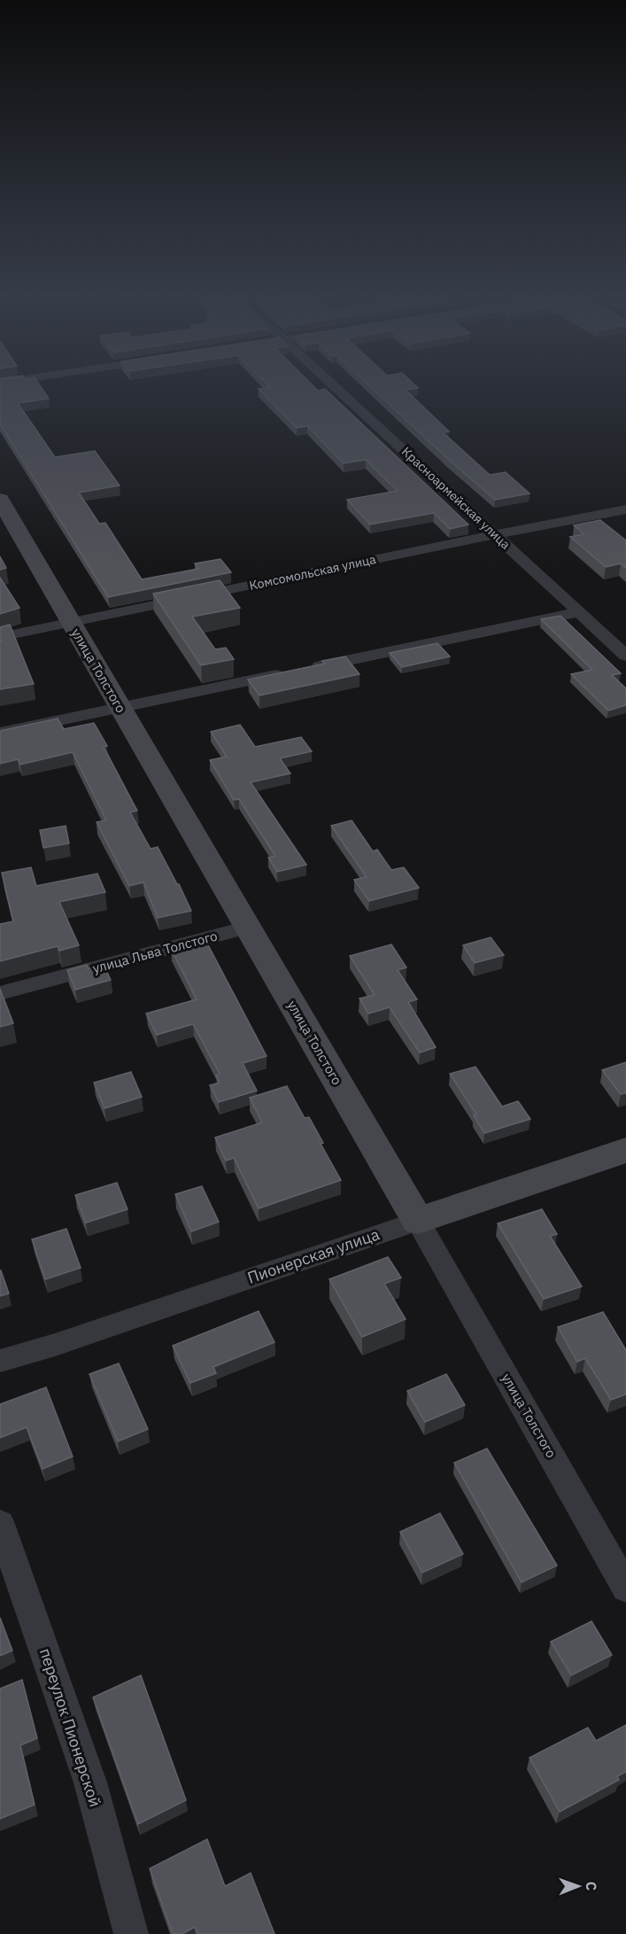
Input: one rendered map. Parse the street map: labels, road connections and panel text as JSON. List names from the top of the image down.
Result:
{
  "streets": {
    "street": [
      "Красноармейская улица",
      "Комсомольская улица",
      "улица Толстого",
      "улица Льва Толстого",
      "Пионерская улица",
      "переулок Пионерской"
    ]
  },
  "crossings": [
    ["Красноармейская улица", "Комсомольская улица"],
    ["Комсомольская улица", "улица Толстого"],
    ["улица Толстого", "улица Льва Толстого"],
    ["улица Толстого", "Пионерская улица"]
  ],
  "north": "right"
}
